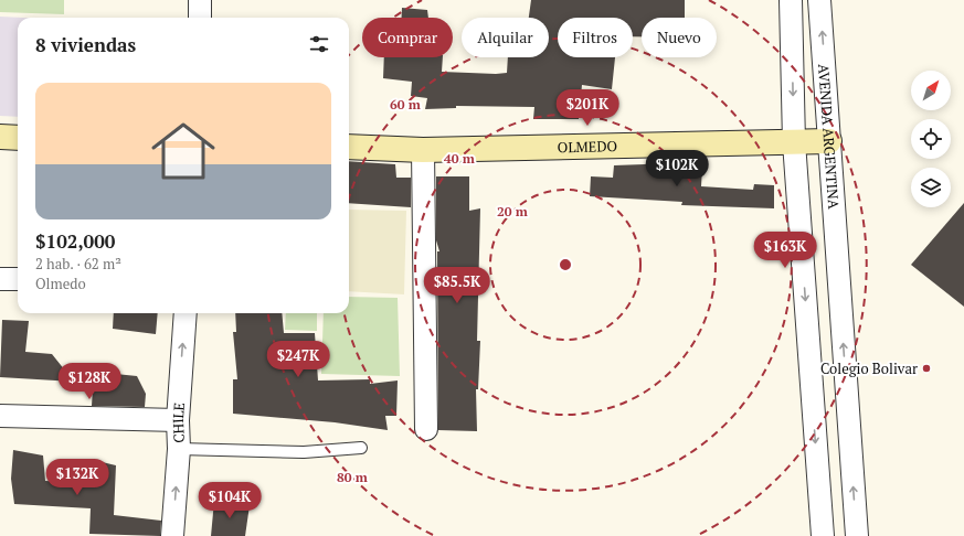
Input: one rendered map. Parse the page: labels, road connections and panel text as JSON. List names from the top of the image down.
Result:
{
  "streets": {
    "street": ["AVENIDA ARGENTINA", "OLMEDO", "CHILE"]
  },
  "crossings": [
    ["AVENIDA ARGENTINA", "OLMEDO"]
  ],
  "one_way": ["CHILE"],
  "places": ["Colegio Bolivar"],
  "north": "top right",
  "page": {
    "chip": [
      "Comprar",
      "Alquilar",
      "Filtros",
      "Nuevo"
    ],
    "heading": "8 viviendas",
    "list": [
      {
        "name": "$102,000",
        "note": "2 hab. · 62 m² · Olmedo"
      }
    ],
    "price": [
      "$201K",
      "$102K",
      "$163K",
      "$85.5K",
      "$247K",
      "$128K",
      "$132K",
      "$104K"
    ]
  },
  "rings": [
    "60 m",
    "40 m",
    "20 m",
    "80 m"
  ]
}
